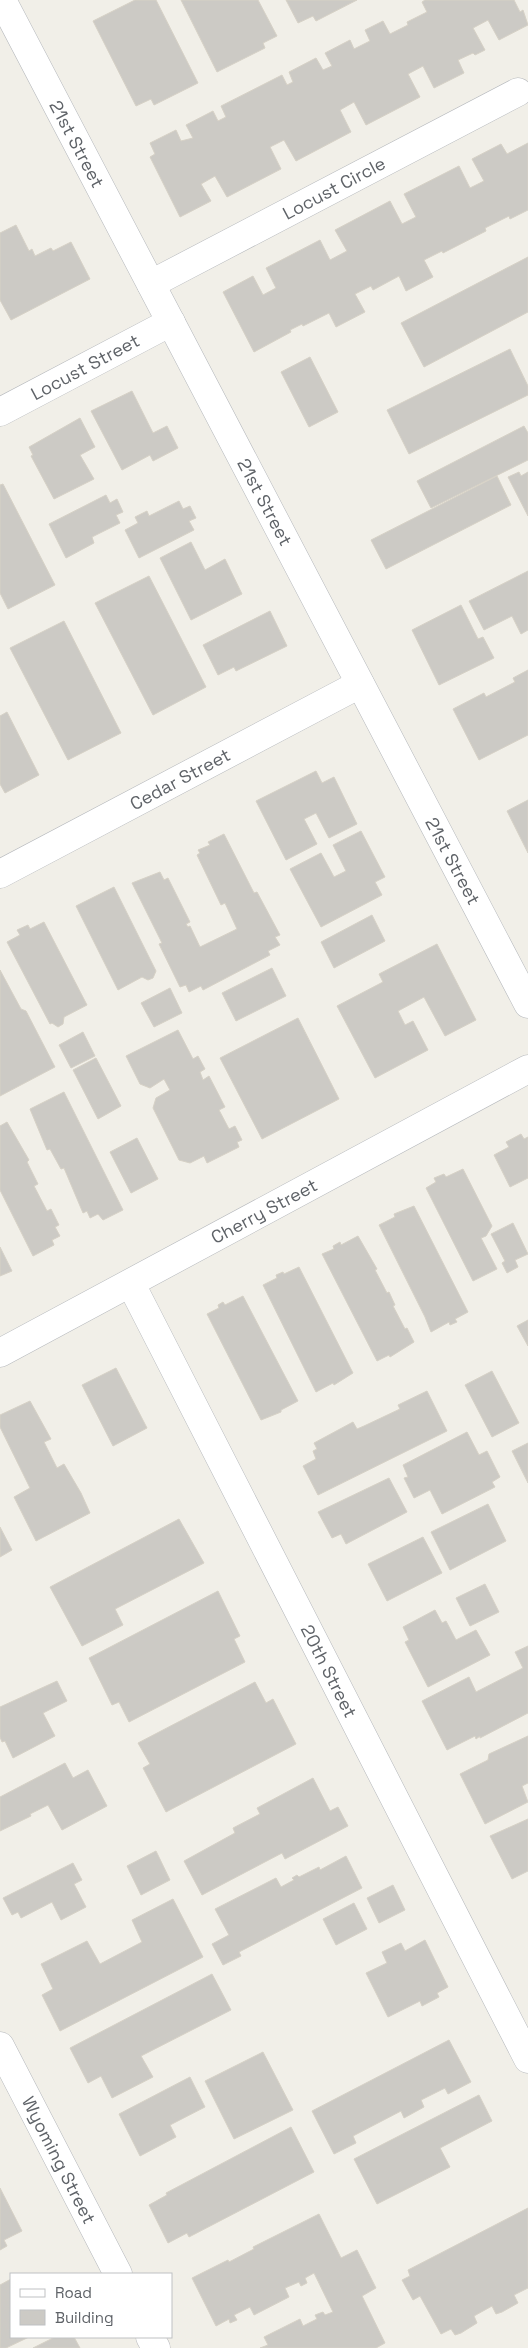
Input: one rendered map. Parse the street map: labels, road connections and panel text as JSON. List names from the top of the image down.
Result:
{
  "streets": {
    "street": [
      "21st Street",
      "Locust Circle",
      "Locust Street",
      "Cedar Street",
      "Cherry Street",
      "20th Street",
      "Wyoming Street"
    ]
  },
  "crossings": [
    ["21st Street", "Locust Circle"],
    ["21st Street", "Locust Street"],
    ["21st Street", "Cedar Street"],
    ["Cherry Street", "20th Street"]
  ],
  "legend": ["Road", "Building"]
}
